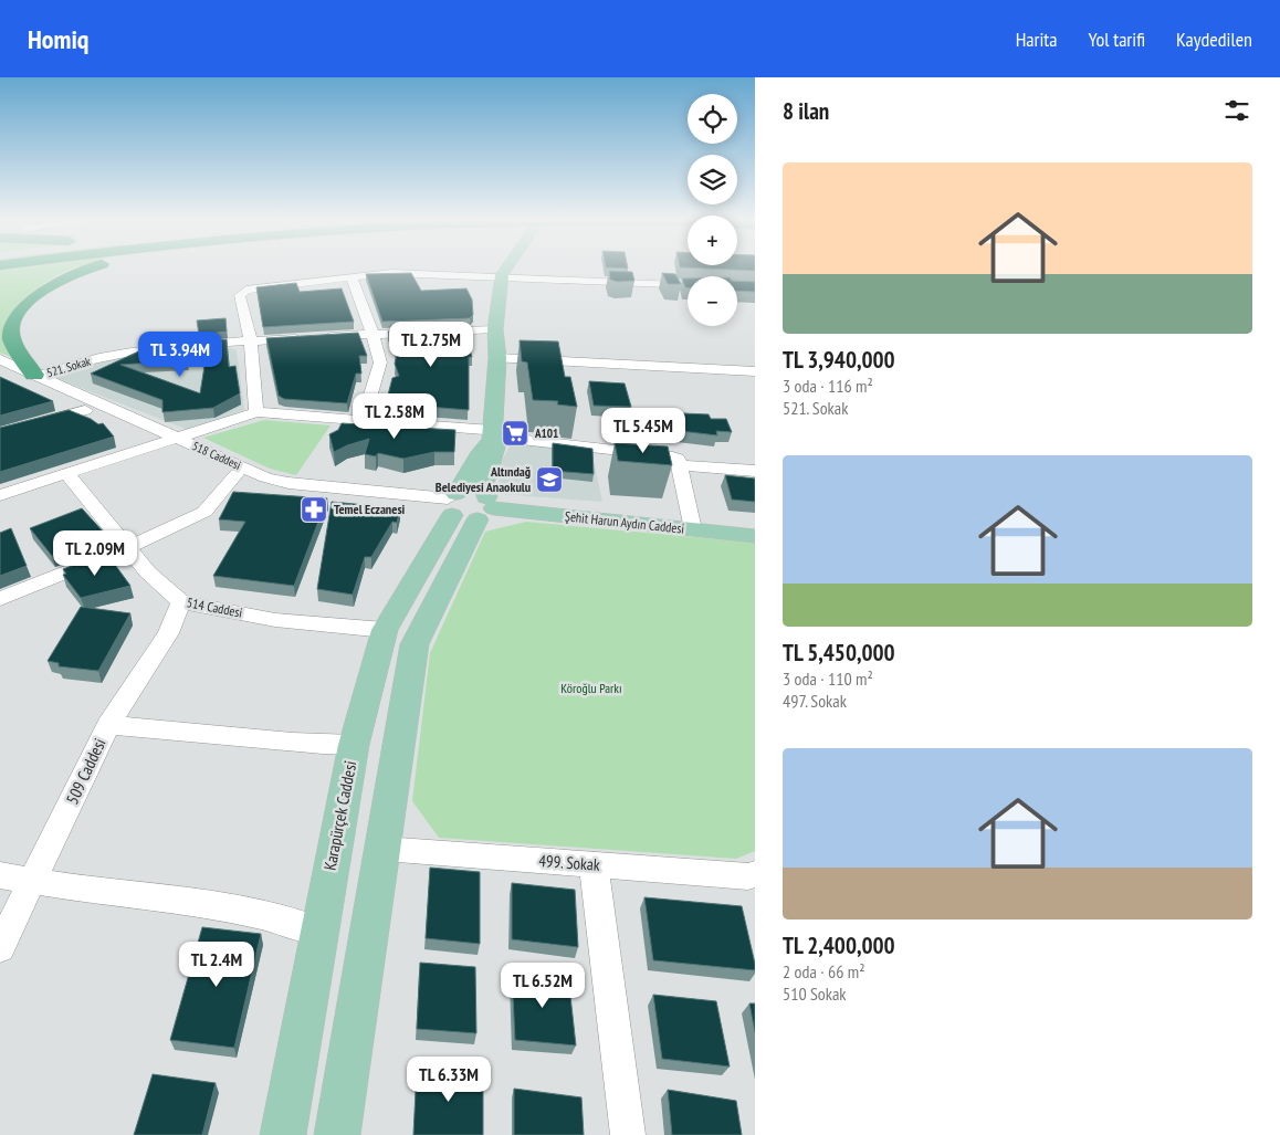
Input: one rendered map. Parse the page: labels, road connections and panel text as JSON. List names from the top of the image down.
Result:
{
  "streets": {
    "main road": ["Şehit Harun Aydın Caddesi", "Karapürçek Caddesi"],
    "street": [
      "521. Sokak",
      "518 Caddesi",
      "514 Caddesi",
      "509 Caddesi",
      "499. Sokak"
    ]
  },
  "crossings": [
    ["521. Sokak", "518 Caddesi"],
    ["518 Caddesi", "Şehit Harun Aydın Caddesi"],
    ["518 Caddesi", "Karapürçek Caddesi"],
    ["Şehit Harun Aydın Caddesi", "Karapürçek Caddesi"],
    ["514 Caddesi", "509 Caddesi"],
    ["514 Caddesi", "Karapürçek Caddesi"]
  ],
  "parks": ["Köroğlu Parkı"],
  "places": {
    "supermarket": ["A101"],
    "school or university": ["Altındağ Belediyesi Anaokulu"],
    "pharmacy": ["Temel Eczanesi"]
  },
  "page": {
    "header": "Homiq",
    "nav": ["Harita", "Yol tarifi", "Kaydedilen"],
    "heading": "8 ilan",
    "map_buttons": ["+", "−"],
    "list": [
      {
        "name": "TL 3,940,000",
        "note": "3 oda · 116 m² · 521. Sokak"
      },
      {
        "name": "TL 5,450,000",
        "note": "3 oda · 110 m² · 497. Sokak"
      },
      {
        "name": "TL 2,400,000",
        "note": "2 oda · 66 m² · 510 Sokak"
      }
    ],
    "price": [
      "TL 2.75M",
      "TL 3.94M",
      "TL 2.58M",
      "TL 5.45M",
      "TL 2.09M",
      "TL 2.4M",
      "TL 6.52M",
      "TL 6.33M"
    ]
  }
}
